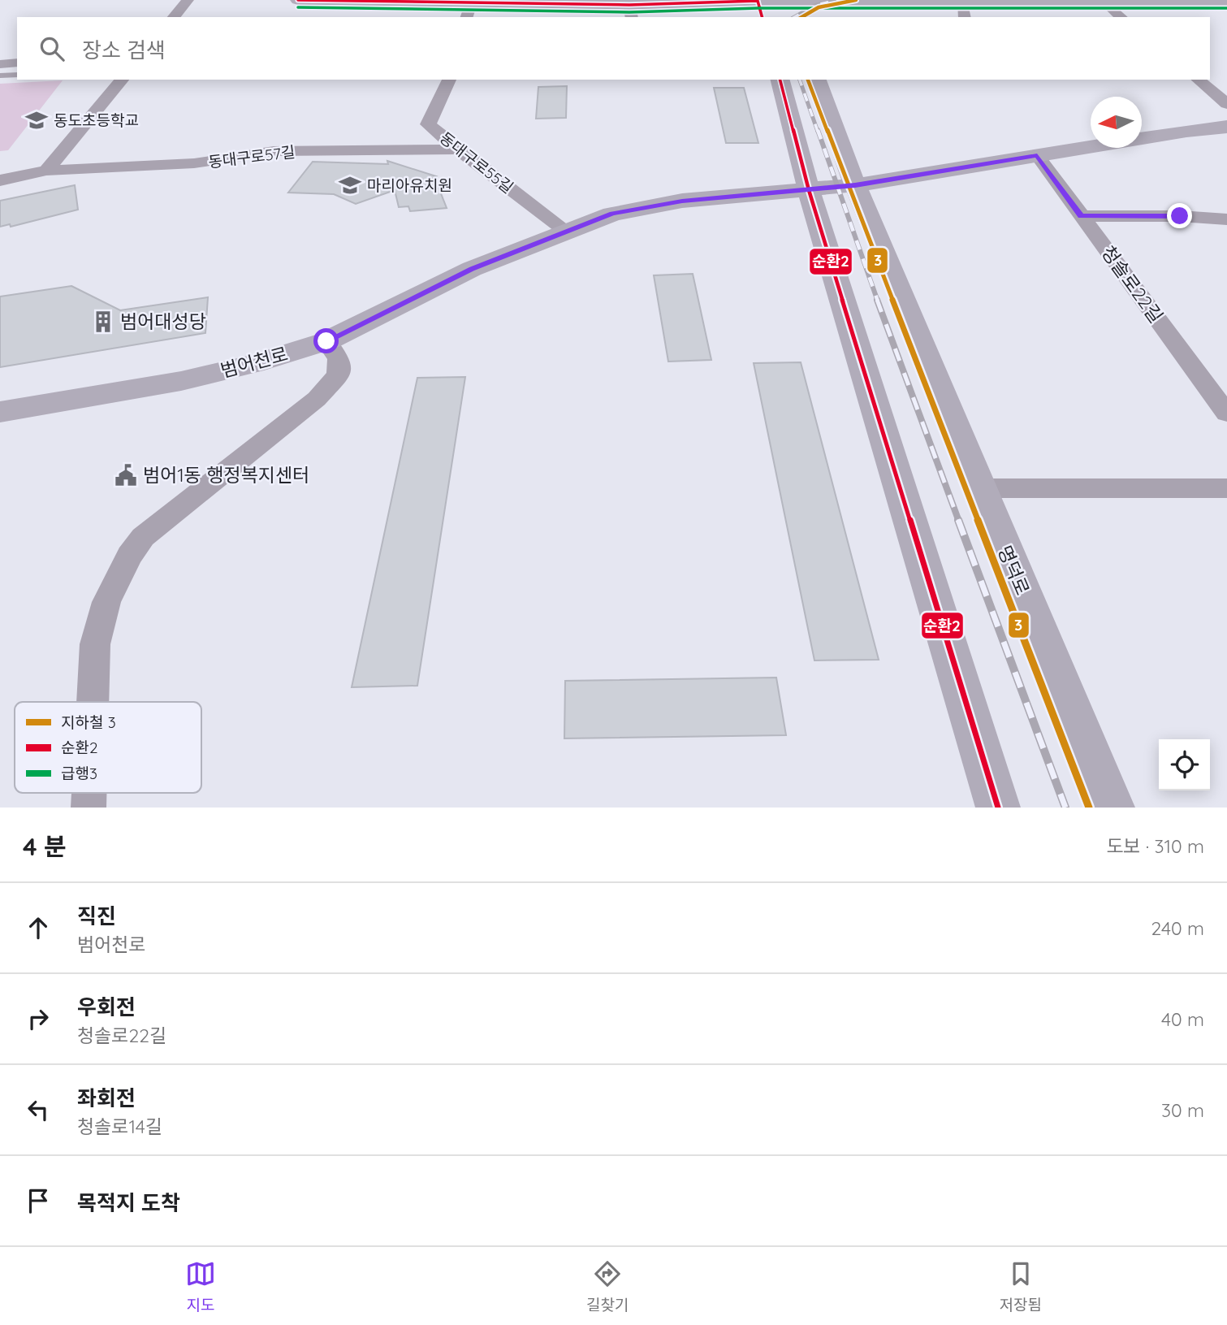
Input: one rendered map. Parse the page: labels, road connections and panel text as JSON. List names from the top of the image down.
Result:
{
  "streets": {
    "main road": ["범어천로", "명덕로"],
    "street": ["동대구로57길", "동대구로55길", "청솔로22길"]
  },
  "crossings": [
    ["동대구로57길", "동대구로55길"],
    ["동대구로55길", "범어천로"],
    ["청솔로22길", "범어천로"],
    ["범어천로", "명덕로"]
  ],
  "places": {
    "school or university": ["동도초등학교", "마리아유치원"],
    "building": ["범어대성당"],
    "public building": ["범어1동 행정복지센터"]
  },
  "lines": ["metro line 3", "transit line 순환2", "transit line 급행3"],
  "legend": ["지하철 3", "순환2", "급행3"],
  "north": "left",
  "page": {
    "search": "장소 검색",
    "heading": ["4 분", "도보 · 310 m"],
    "list": [
      ["직진", "범어천로", "240 m"],
      ["우회전", "청솔로22길", "40 m"],
      ["좌회전", "청솔로14길", "30 m"],
      "목적지 도착"
    ],
    "nav": ["지도", "길찾기", "저장됨"]
  }
}
